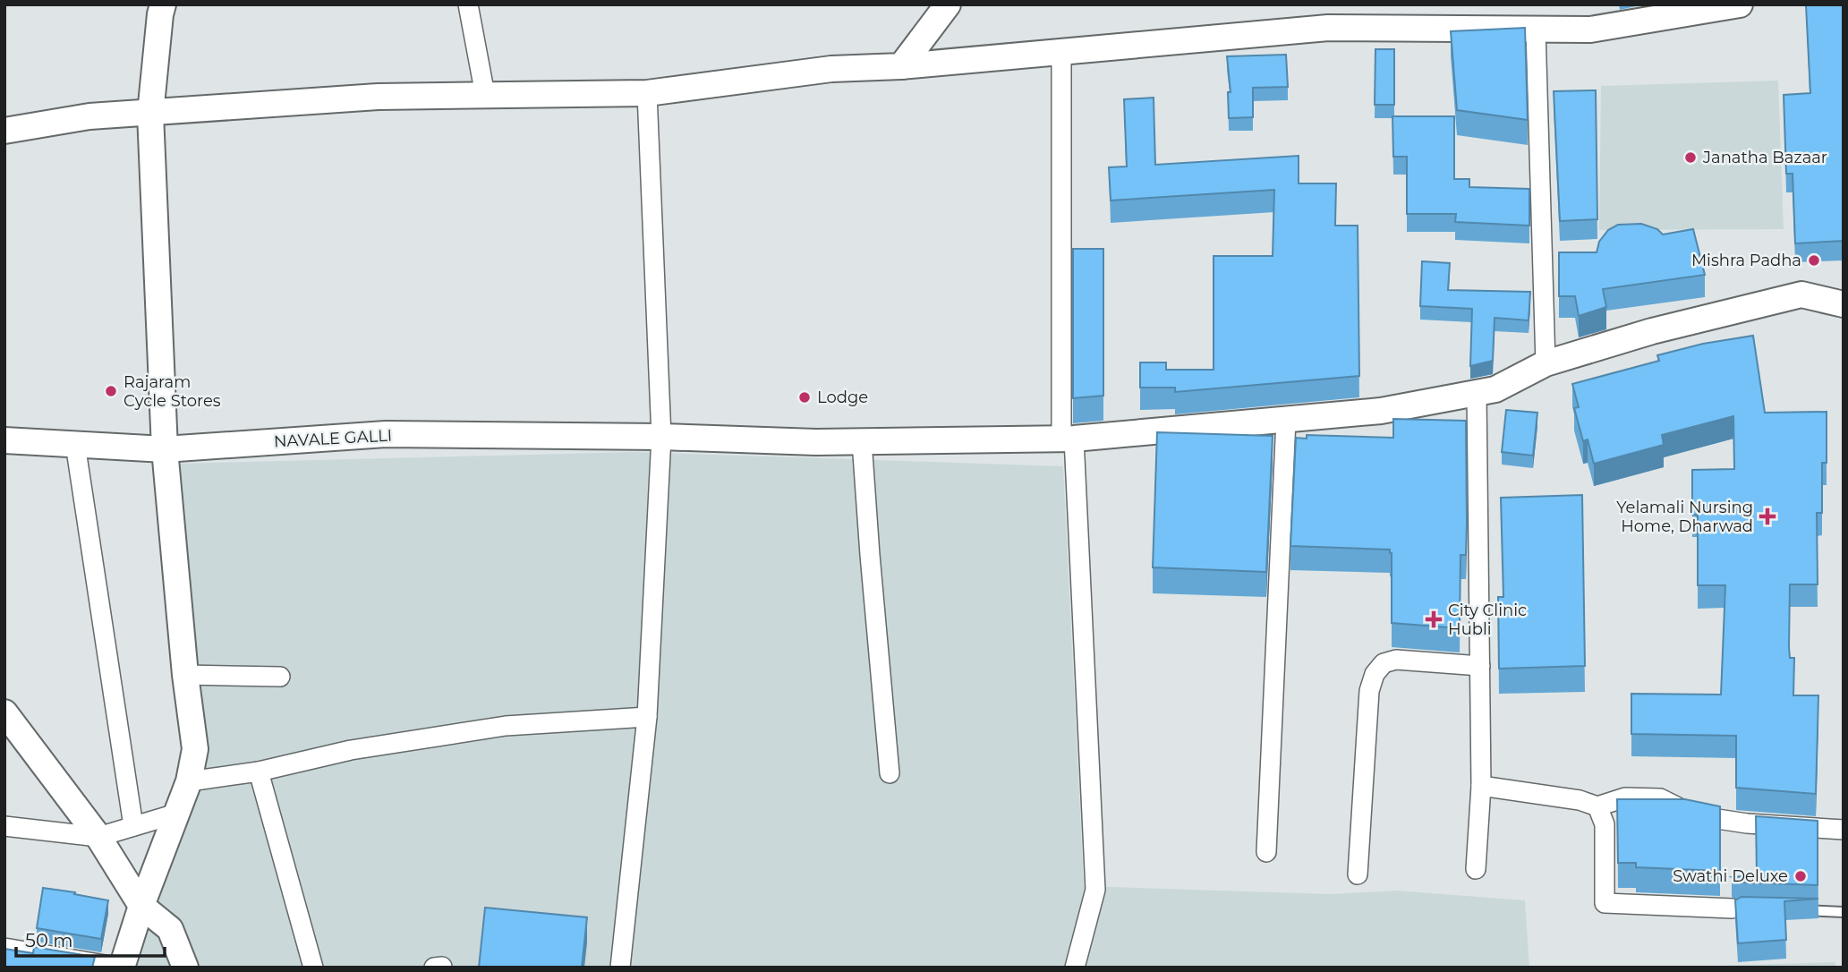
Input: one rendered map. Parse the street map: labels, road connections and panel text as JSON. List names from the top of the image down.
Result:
{
  "streets": {
    "street": ["NAVALE GALLI"]
  },
  "places": {
    "other": [
      "Janatha Bazaar",
      "Mishra Padha",
      "Rajaram Cycle Stores",
      "Lodge",
      "Swathi Deluxe"
    ],
    "health": ["Yelamali Nursing Home, Dharwad", "City Clinic Hubli"]
  },
  "scale_bar": "50 m"
}
